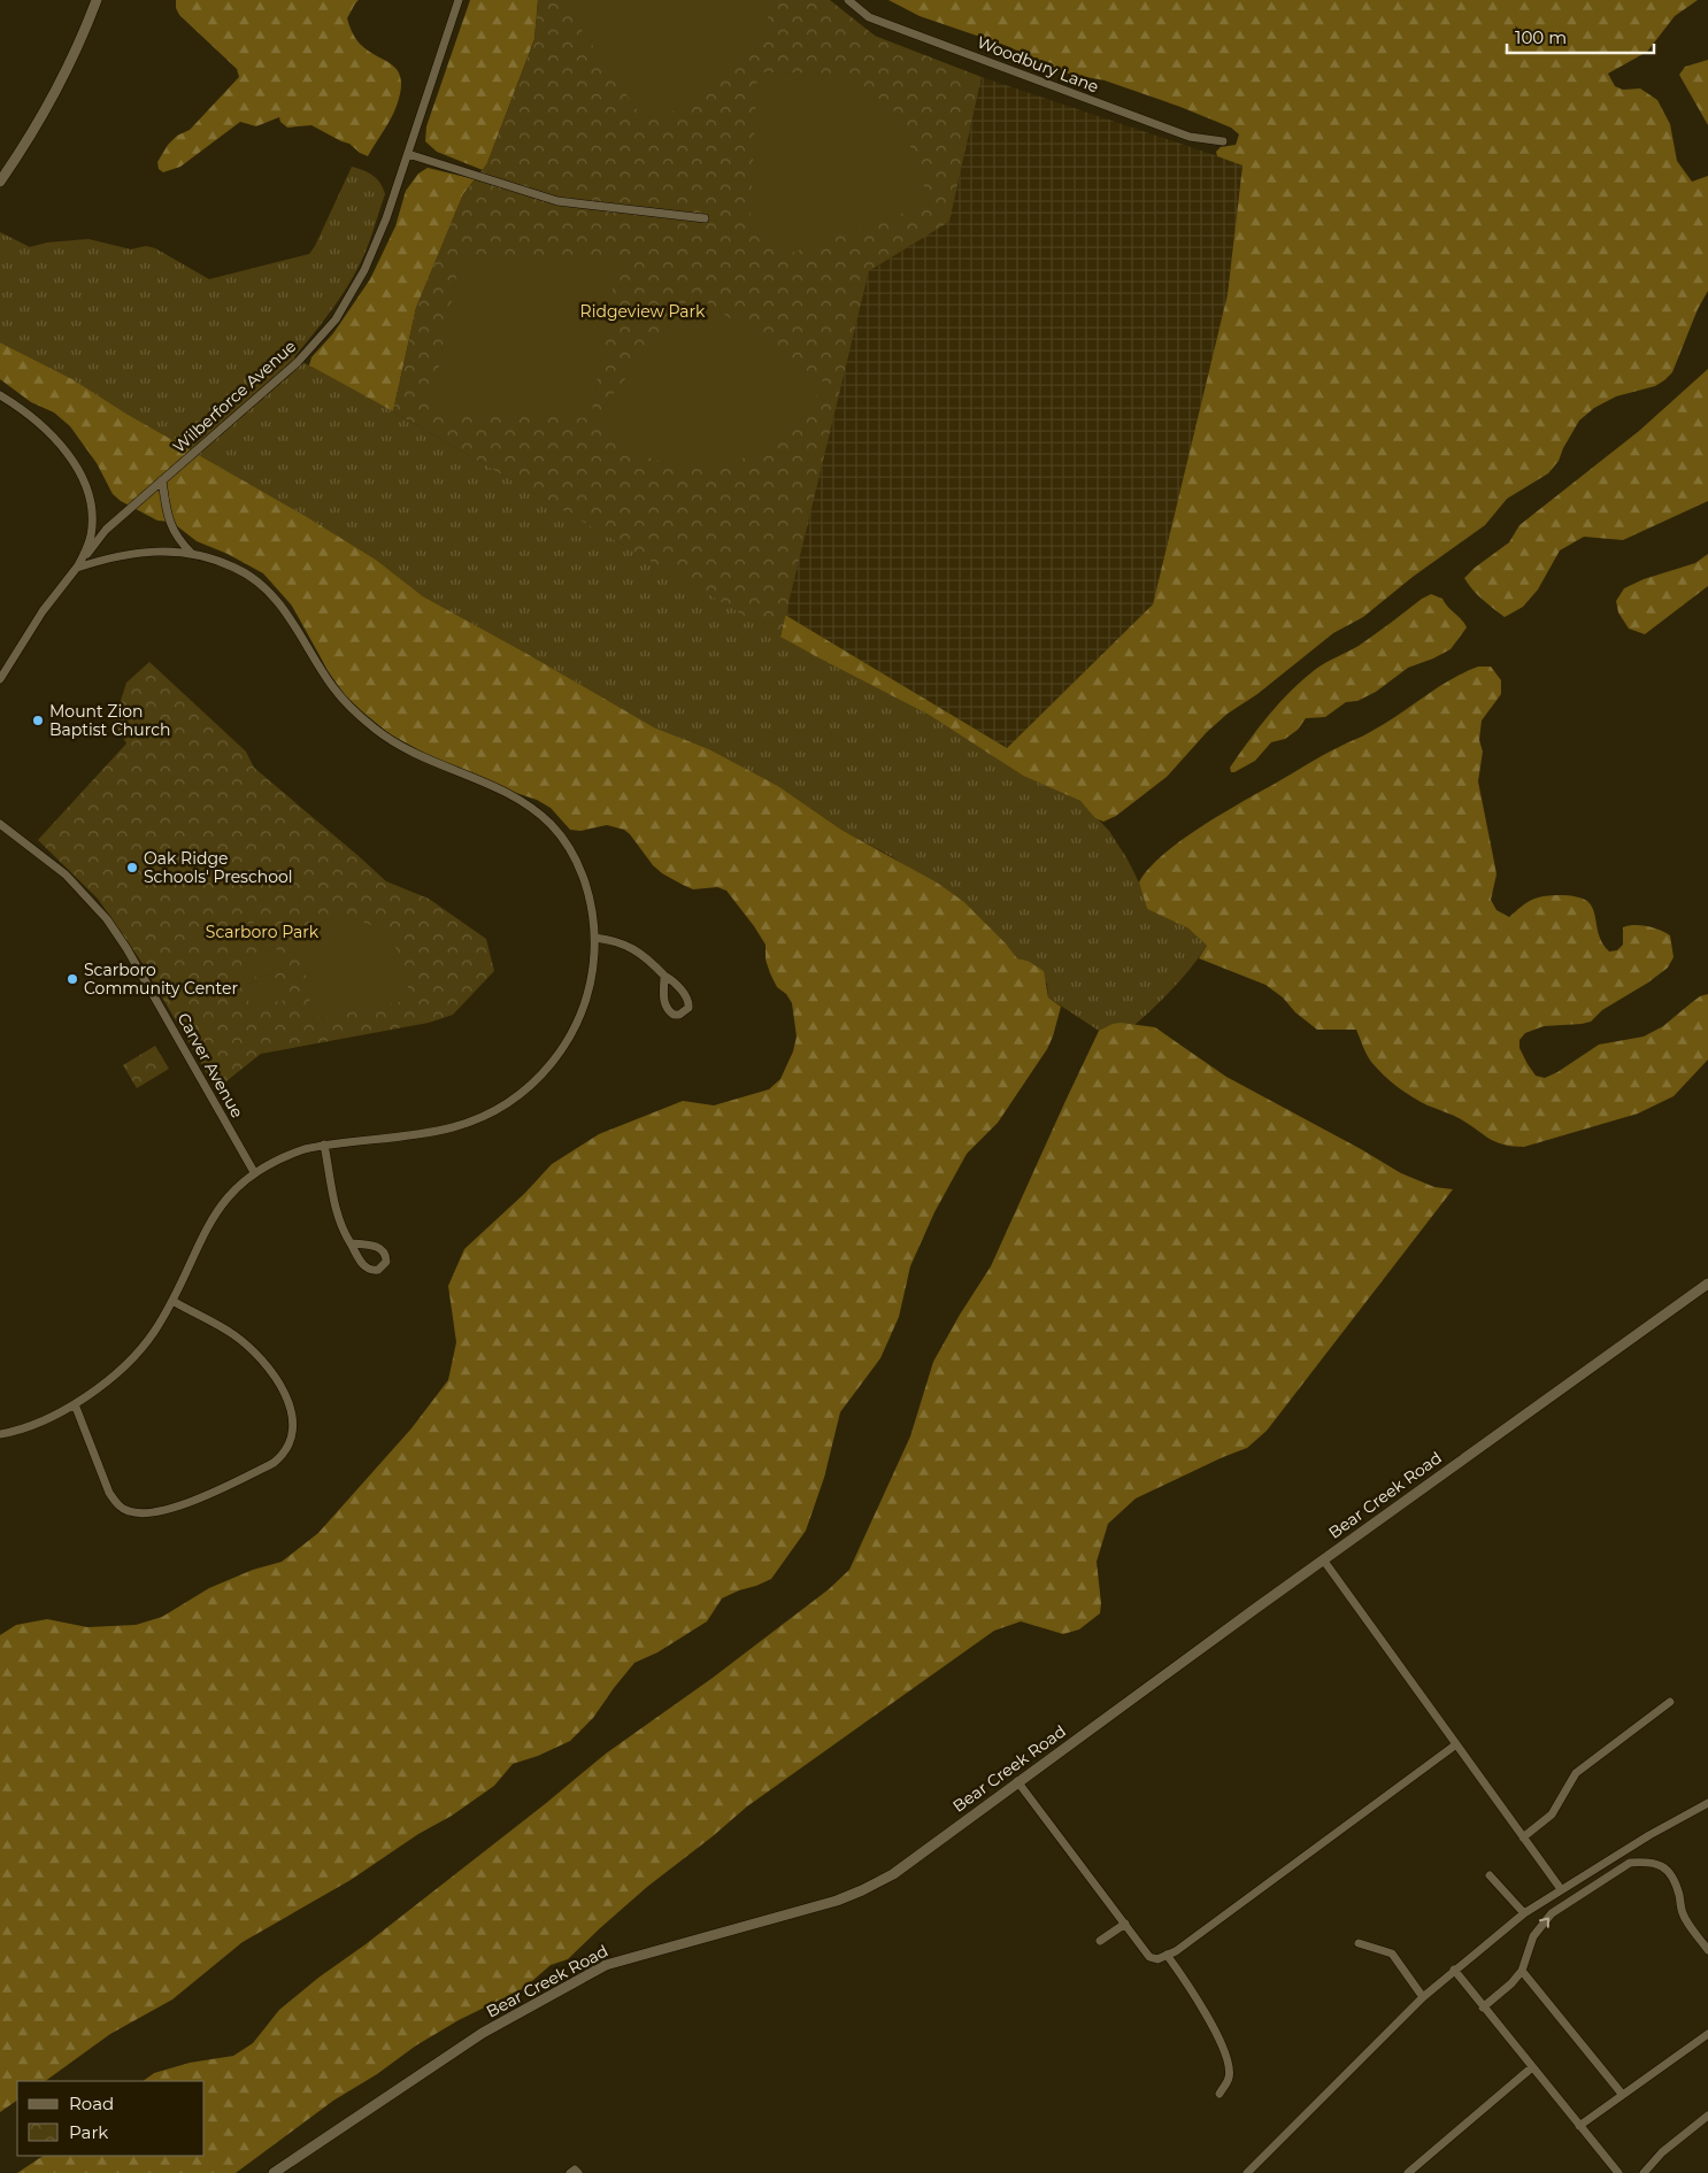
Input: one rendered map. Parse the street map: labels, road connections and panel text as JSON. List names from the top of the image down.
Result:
{
  "streets": {
    "street": [
      "Woodbury Lane",
      "Wilberforce Avenue",
      "Carver Avenue",
      "Bear Creek Road"
    ]
  },
  "parks": ["Ridgeview Park", "Scarboro Park"],
  "places": ["Mount Zion Baptist Church", "Oak Ridge Schools' Preschool", "Scarboro Community Center"],
  "legend": ["Road", "Park"],
  "scale_bar": "100 m"
}
